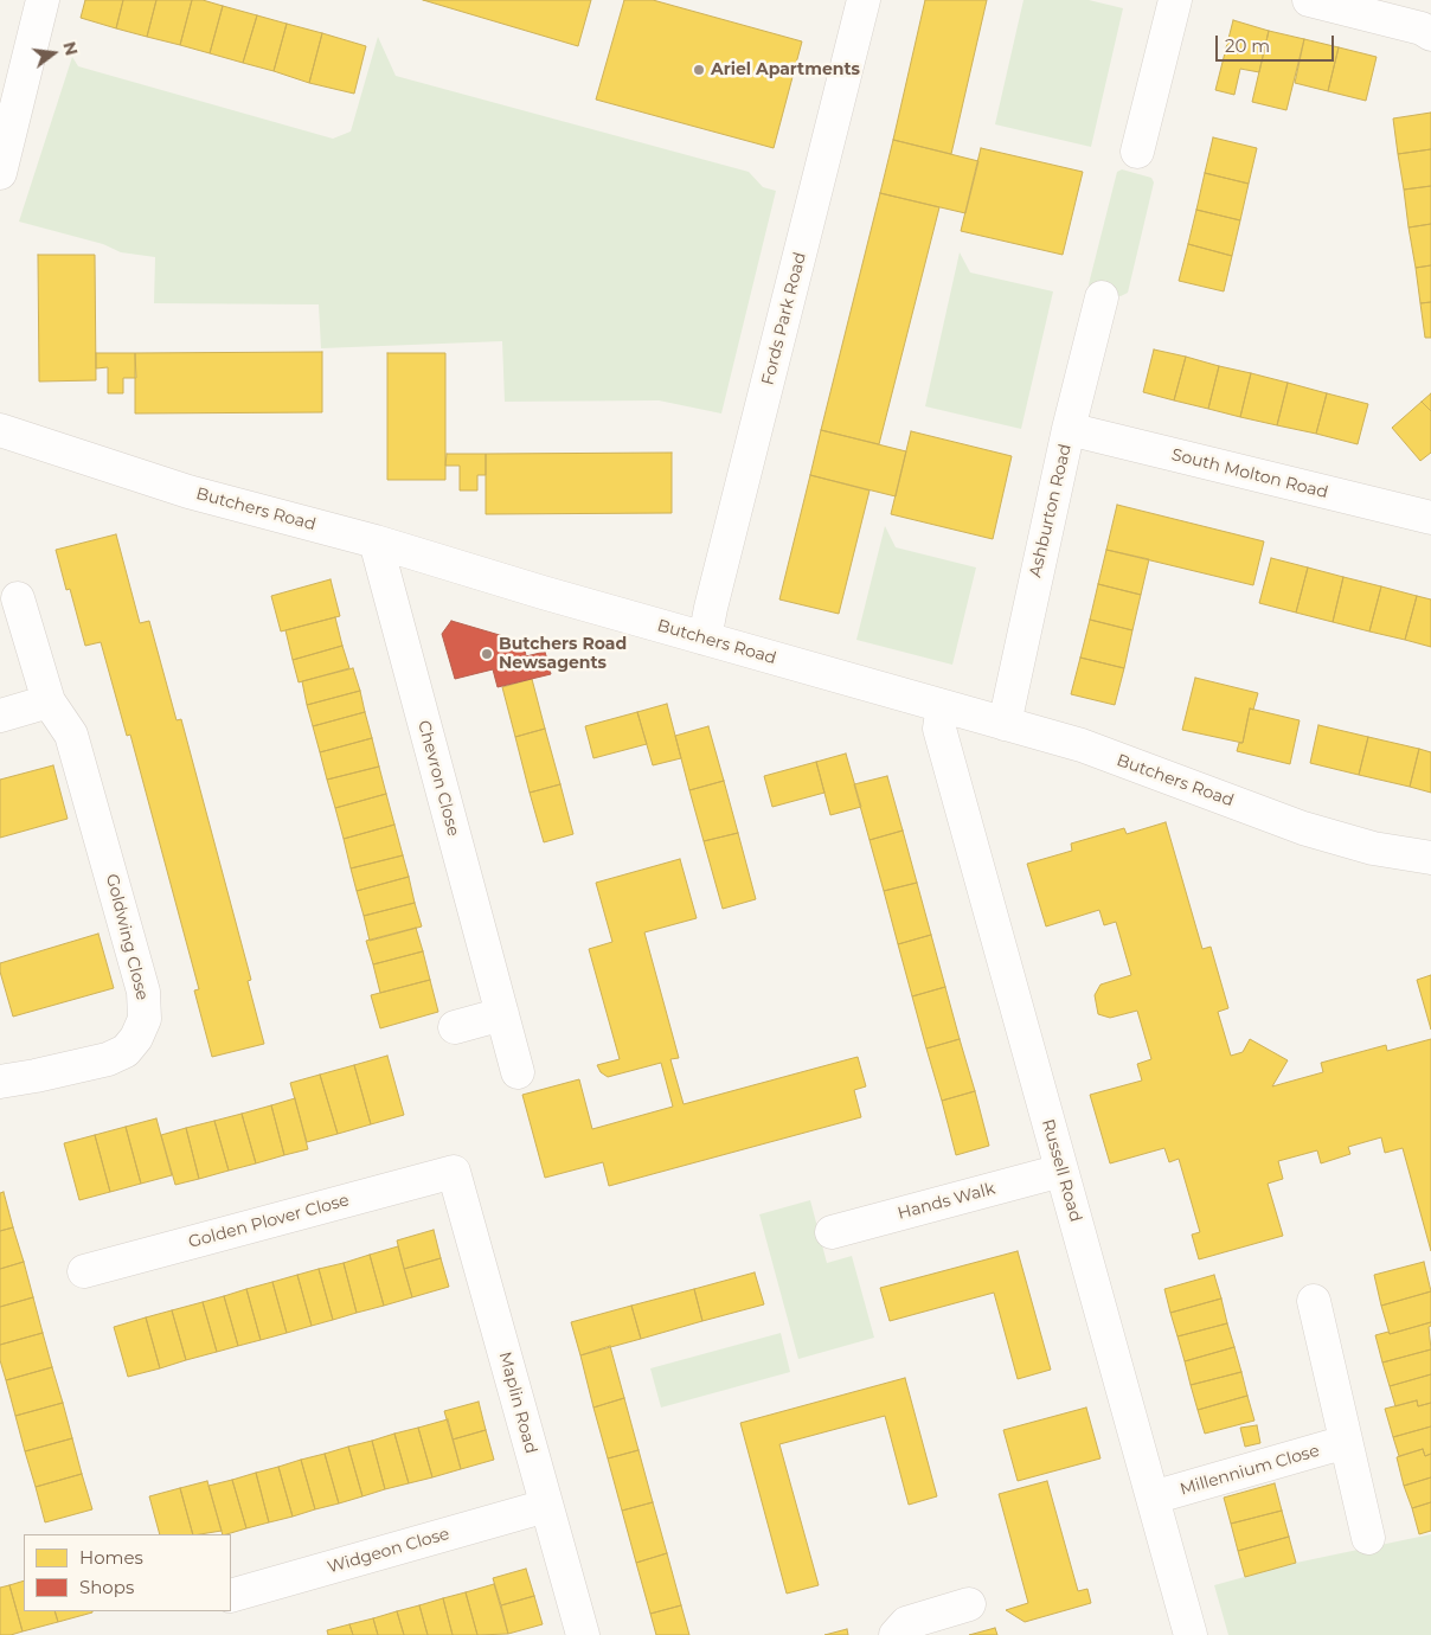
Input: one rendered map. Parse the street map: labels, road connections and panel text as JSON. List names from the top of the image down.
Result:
{
  "streets": {
    "street": [
      "Fords Park Road",
      "South Molton Road",
      "Butchers Road",
      "Ashburton Road",
      "Chevron Close",
      "Goldwing Close",
      "Russell Road",
      "Hands Walk",
      "Golden Plover Close",
      "Maplin Road",
      "Millennium Close",
      "Widgeon Close"
    ]
  },
  "crossings": [
    ["Fords Park Road", "Butchers Road"],
    ["South Molton Road", "Ashburton Road"],
    ["Butchers Road", "Ashburton Road"],
    ["Butchers Road", "Chevron Close"],
    ["Butchers Road", "Russell Road"],
    ["Russell Road", "Hands Walk"],
    ["Russell Road", "Millennium Close"],
    ["Golden Plover Close", "Maplin Road"],
    ["Maplin Road", "Widgeon Close"]
  ],
  "places": ["Ariel Apartments", "Butchers Road Newsagents"],
  "legend": ["Homes", "Shops"],
  "scale_bar": "20 m",
  "north": "right"
}
